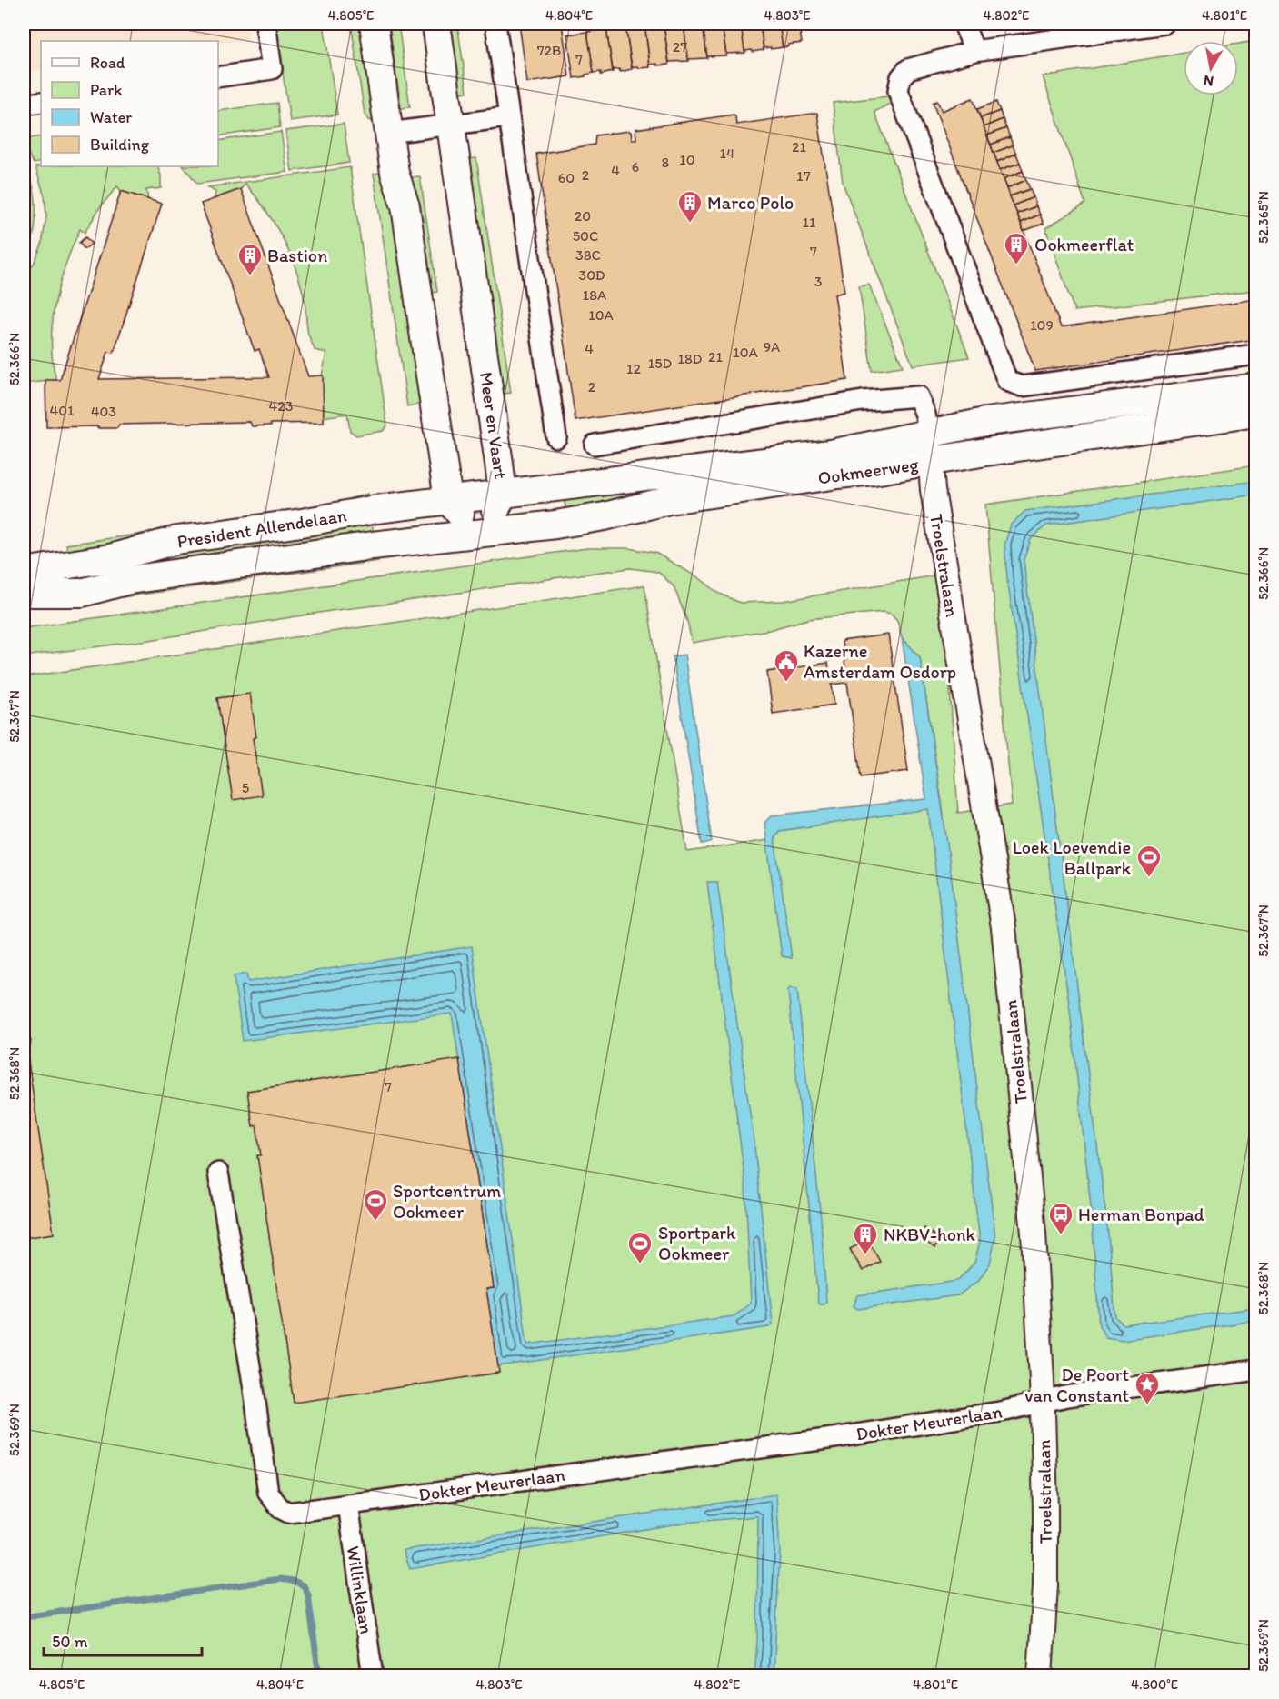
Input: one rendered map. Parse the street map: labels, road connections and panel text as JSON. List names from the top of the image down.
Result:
{
  "streets": {
    "main road": ["Meer en Vaart", "Ookmeerweg", "President Allendelaan"],
    "street": ["Troelstralaan", "Dokter Meurerlaan", "Willinklaan"]
  },
  "crossings": [
    ["Meer en Vaart", "Ookmeerweg"],
    ["Meer en Vaart", "President Allendelaan"],
    ["Ookmeerweg", "President Allendelaan"],
    ["Ookmeerweg", "Troelstralaan"],
    ["Troelstralaan", "Dokter Meurerlaan"],
    ["Dokter Meurerlaan", "Willinklaan"]
  ],
  "places": {
    "building": [
      "Marco Polo",
      "Ookmeerflat",
      "Bastion",
      "NKBV-honk"
    ],
    "public building": ["Kazerne Amsterdam Osdorp"],
    "sports": ["Loek Loevendie Ballpark", "Sportcentrum Ookmeer", "Sportpark Ookmeer"],
    "bus stop": ["Herman Bonpad"],
    "place": ["De Poort van Constant"]
  },
  "house_numbers": [
    "27",
    "72B",
    "7",
    "21",
    "14",
    "10",
    "8",
    "6",
    "4",
    "2",
    "17",
    "60",
    "20",
    "11",
    "50C",
    "7",
    "38C",
    "30D",
    "3",
    "18A",
    "10A",
    "109",
    "9A",
    "4",
    "10A",
    "21",
    "18D",
    "15D",
    "12",
    "2",
    "423",
    "401",
    "403",
    "5",
    "7"
  ],
  "legend": [
    "Road",
    "Park",
    "Water",
    "Building"
  ],
  "scale_bar": "50 m",
  "north": "bottom",
  "coordinates": [
    "4.805°E",
    "4.804°E",
    "4.803°E",
    "4.802°E",
    "4.801°E",
    "52.365°N",
    "52.366°N",
    "52.367°N",
    "52.368°N",
    "52.369°N",
    "4.800°E"
  ]
}
